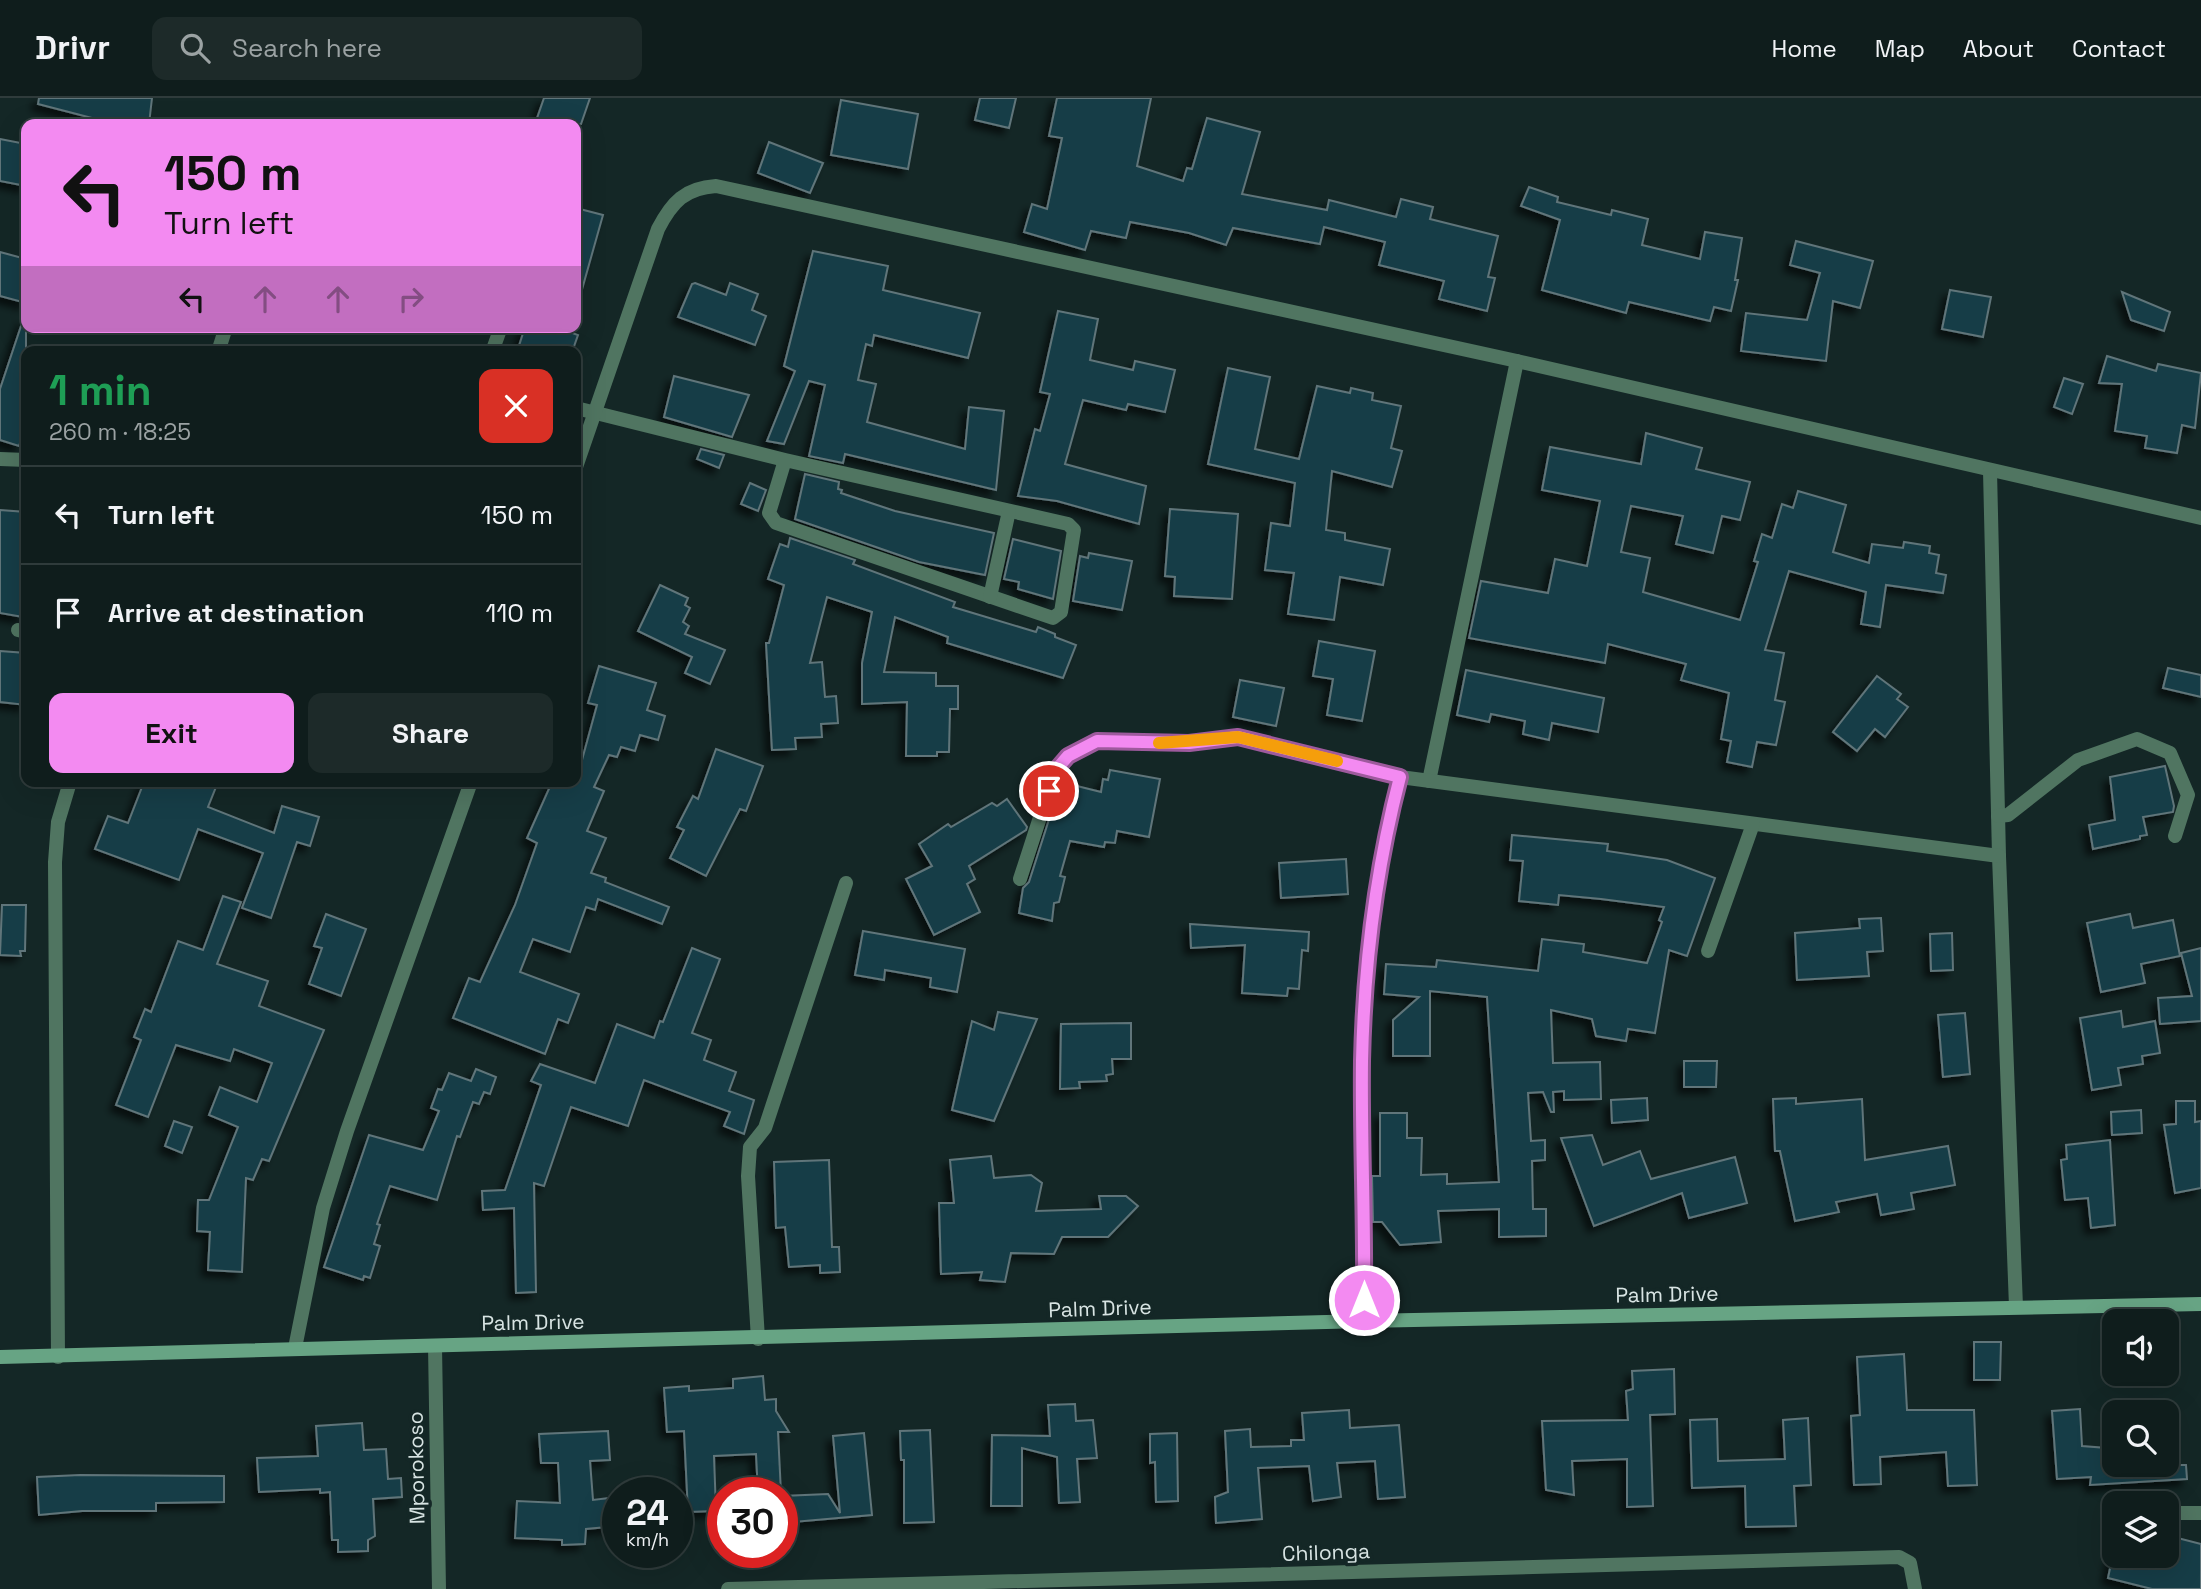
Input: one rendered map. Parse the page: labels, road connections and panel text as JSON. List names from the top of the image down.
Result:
{
  "streets": {
    "street": ["Palm Drive", "Mporokoso", "Chilonga"]
  },
  "crossings": [
    ["Palm Drive", "Mporokoso"]
  ],
  "page": {
    "header": "Drivr",
    "search": "Search here",
    "nav": [
      "Home",
      "Map",
      "About",
      "Contact"
    ],
    "turn": ["150 m", "Turn left"],
    "heading": ["1 min", "260 m · 18:25"],
    "list": [
      {
        "name": "Turn left",
        "value": "150 m"
      },
      {
        "name": "Arrive at destination",
        "value": "110 m"
      }
    ],
    "buttons": ["Exit", "Share"],
    "speed": "24 km/h",
    "limit": "30"
  }
}
